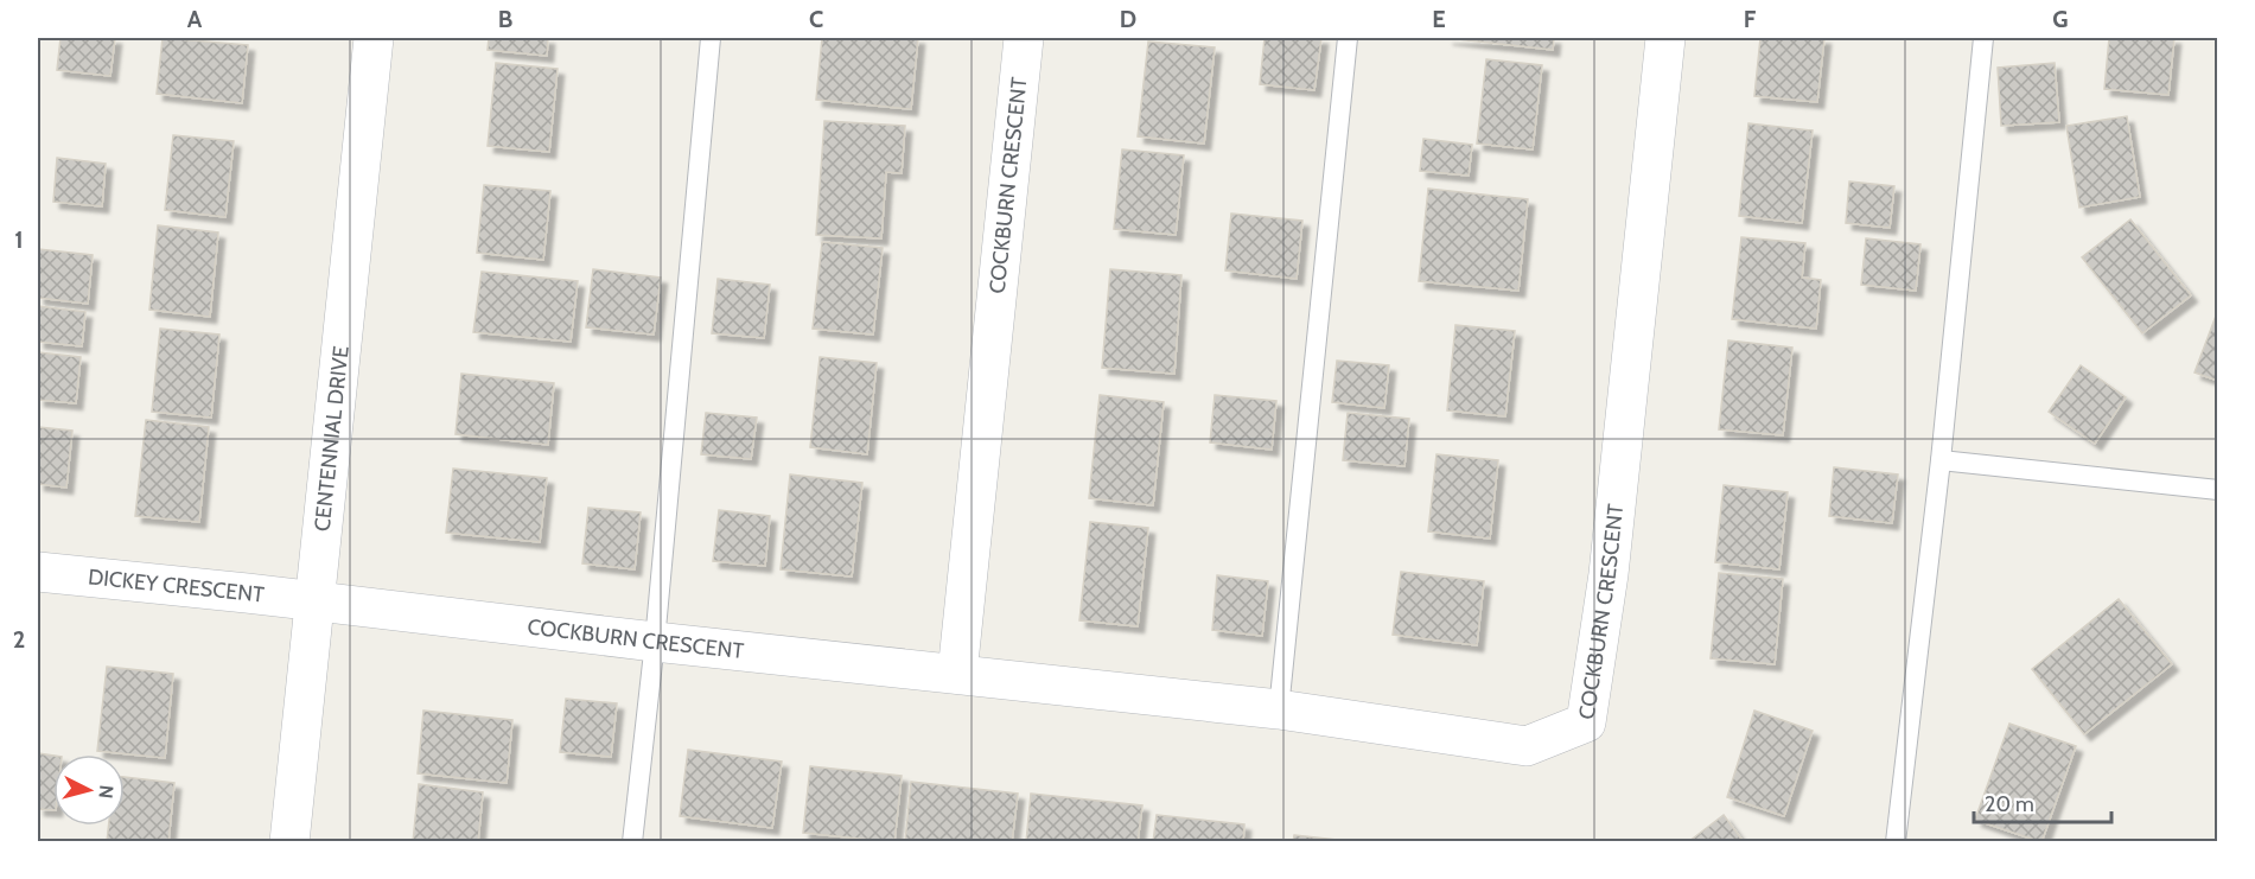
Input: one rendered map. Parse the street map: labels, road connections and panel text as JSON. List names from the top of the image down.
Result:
{
  "streets": {
    "street": ["COCKBURN CRESCENT", "CENTENNIAL DRIVE", "DICKEY CRESCENT"]
  },
  "crossings": [
    ["COCKBURN CRESCENT", "CENTENNIAL DRIVE"],
    ["COCKBURN CRESCENT", "DICKEY CRESCENT"],
    ["CENTENNIAL DRIVE", "DICKEY CRESCENT"]
  ],
  "scale_bar": "20 m",
  "north": "right",
  "grid": {
    "columns": [
      "A",
      "B",
      "C",
      "D",
      "E",
      "F",
      "G"
    ],
    "rows": ["1", "2"]
  }
}
